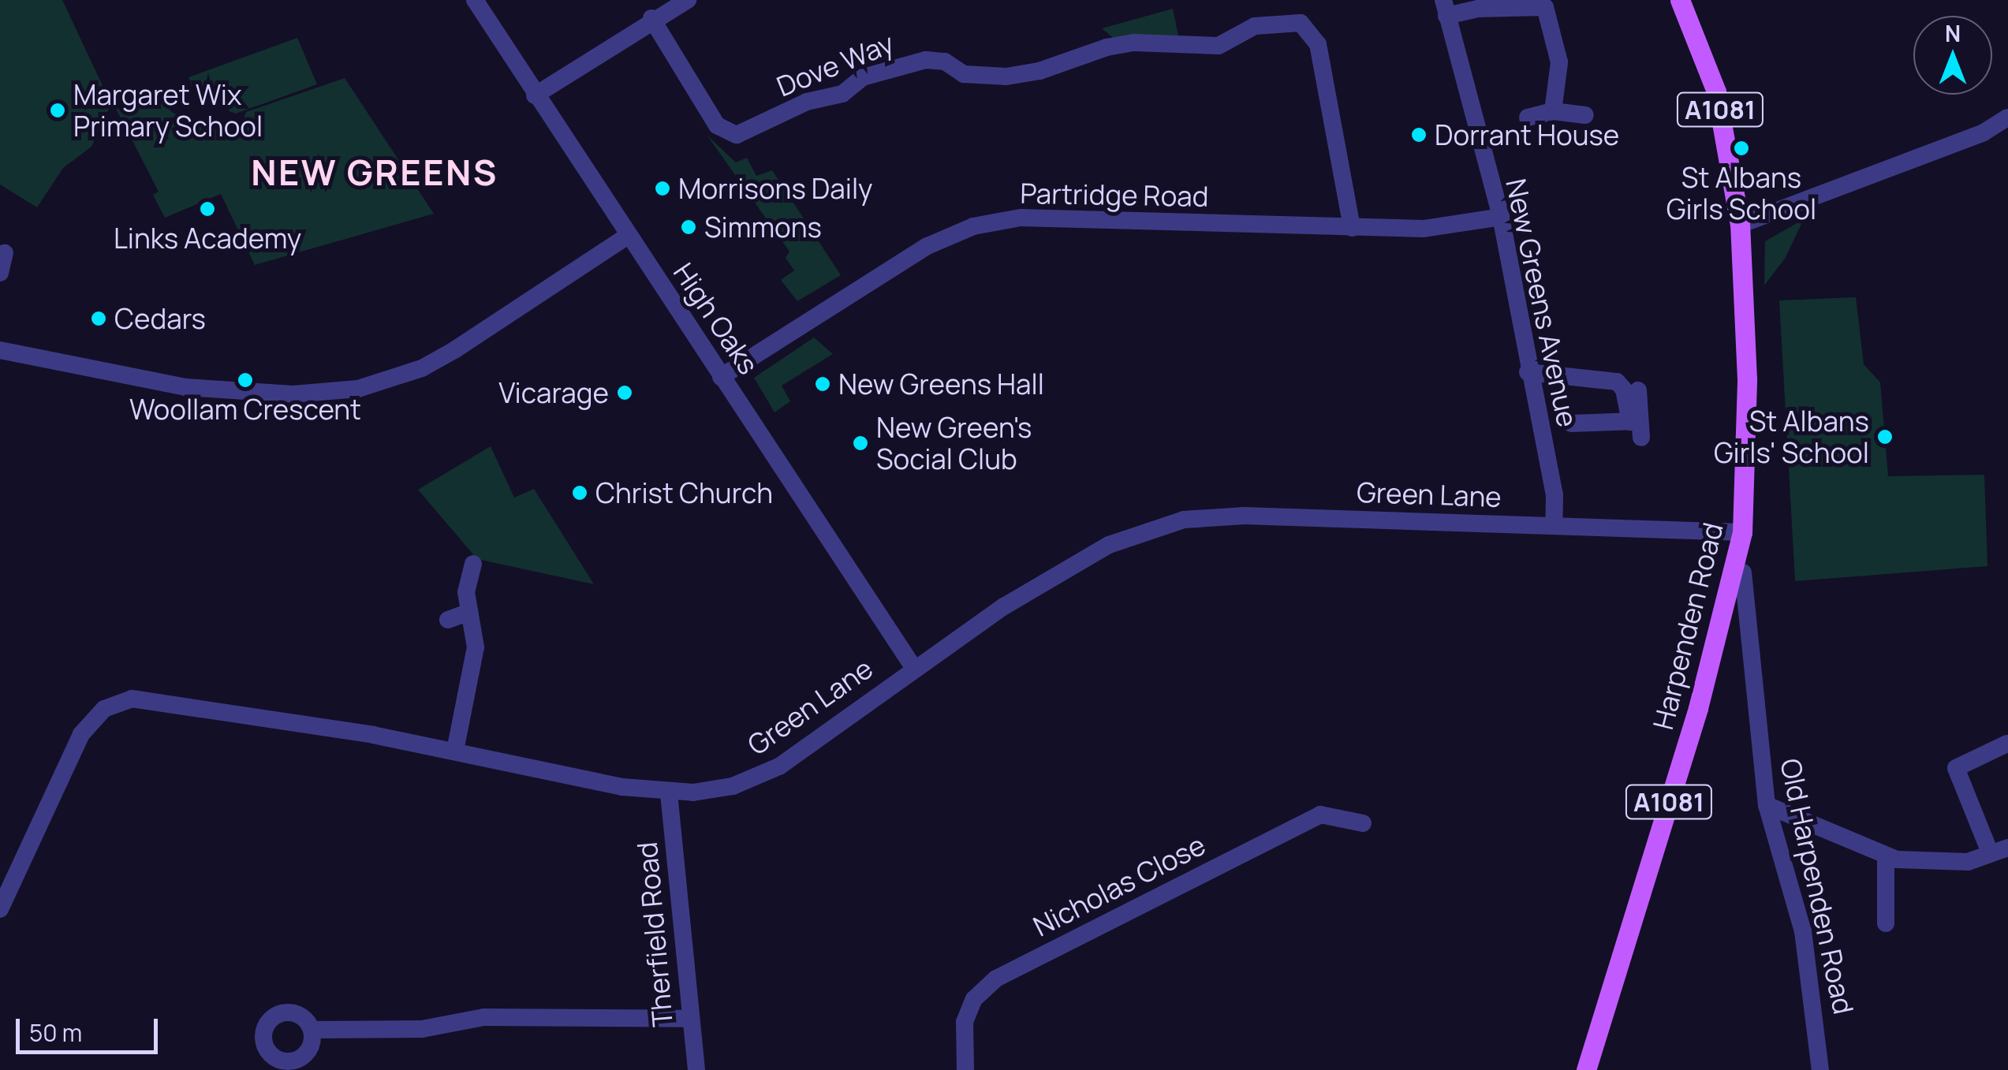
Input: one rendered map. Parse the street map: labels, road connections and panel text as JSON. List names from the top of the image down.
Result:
{
  "streets": {
    "main road": ["A1081", "Harpenden Road"],
    "street": [
      "Dove Way",
      "Partridge Road",
      "New Greens Avenue",
      "High Oaks",
      "Green Lane",
      "Nicholas Close",
      "Old Harpenden Road",
      "Therfield Road"
    ]
  },
  "crossings": [
    ["Dove Way", "Partridge Road"],
    ["Partridge Road", "New Greens Avenue"],
    ["Partridge Road", "High Oaks"],
    ["New Greens Avenue", "Green Lane"],
    ["High Oaks", "Green Lane"],
    ["Green Lane", "Harpenden Road"],
    ["Green Lane", "Therfield Road"]
  ],
  "districts": ["NEW GREENS"],
  "places": [
    "Margaret Wix Primary School",
    "Dorrant House",
    "St Albans Girls School",
    "Morrisons Daily",
    "Links Academy",
    "Simmons",
    "Cedars",
    "Woollam Crescent",
    "New Greens Hall",
    "Vicarage",
    "St Albans Girls' School",
    "New Green's Social Club",
    "Christ Church"
  ],
  "scale_bar": "50 m",
  "north": "top"
}
